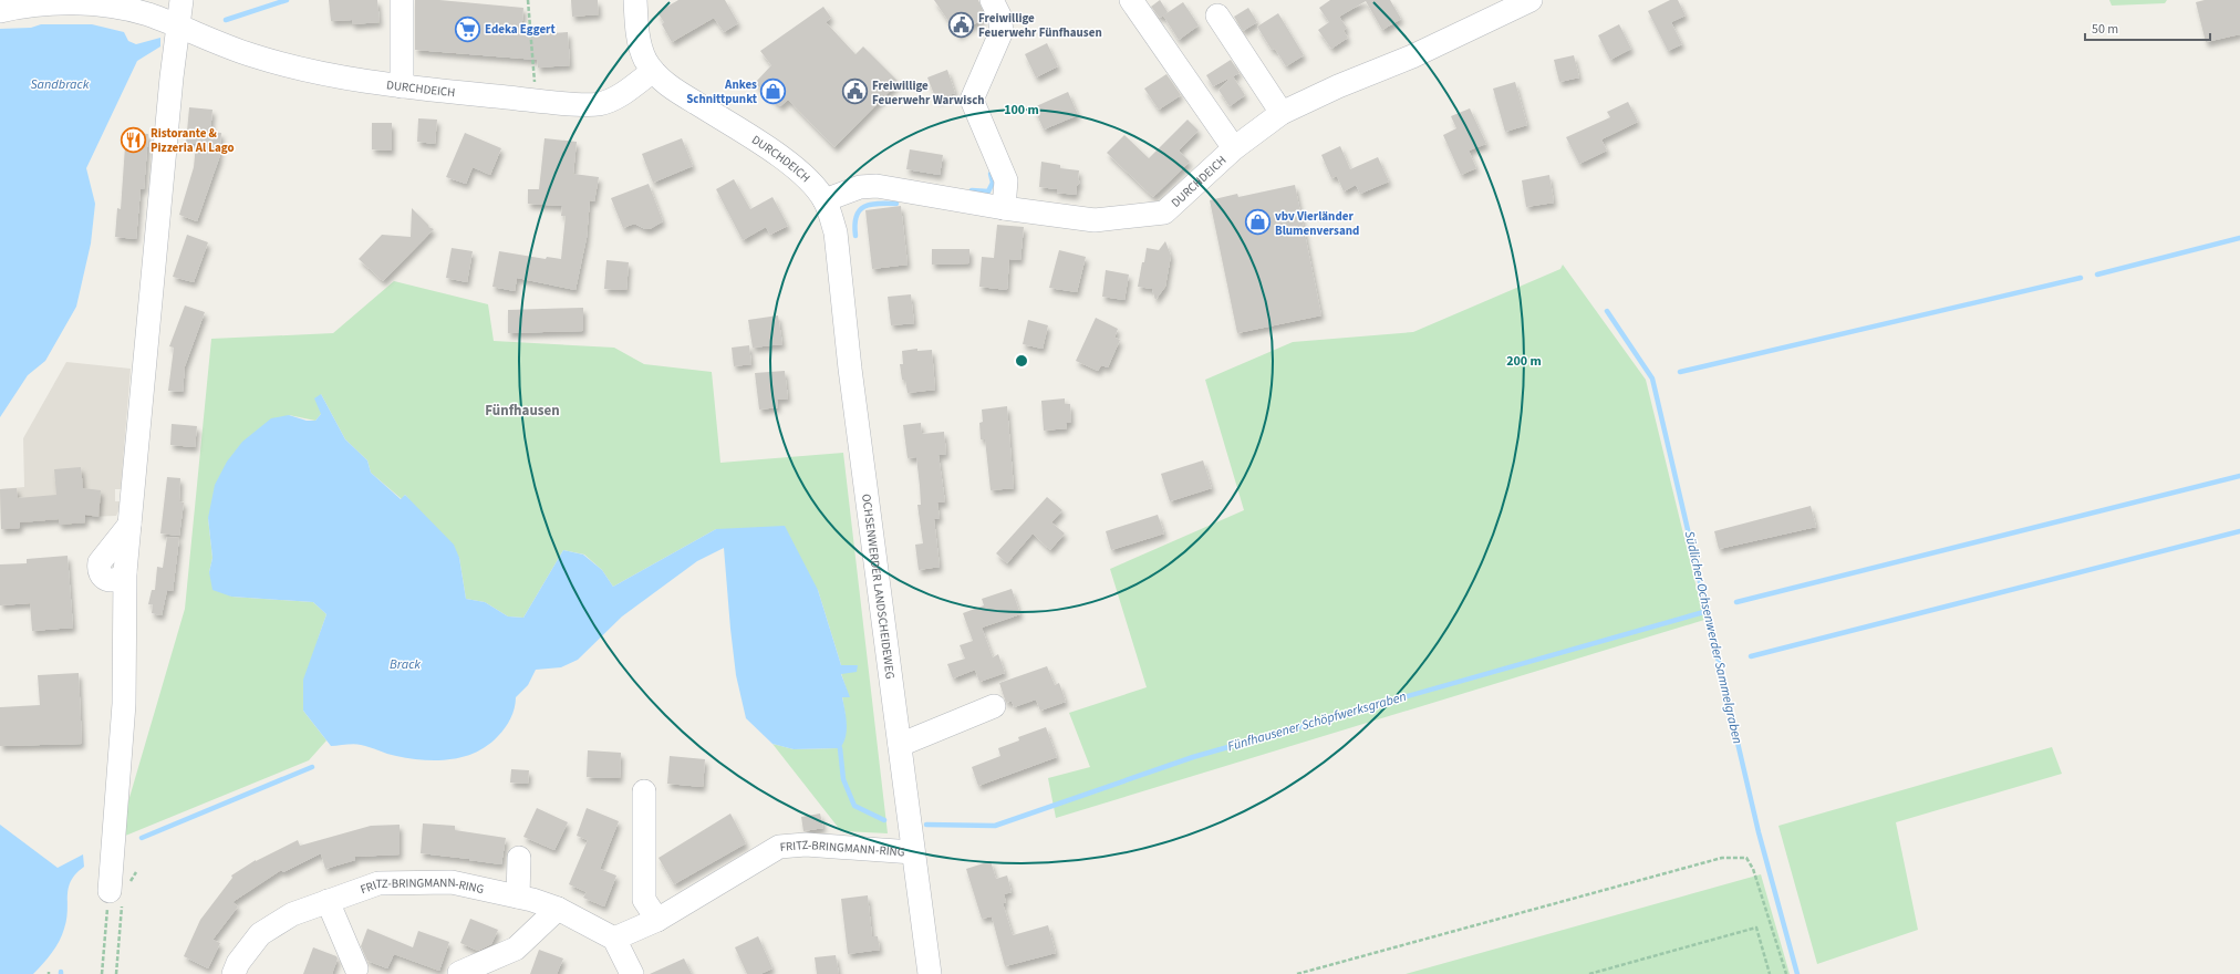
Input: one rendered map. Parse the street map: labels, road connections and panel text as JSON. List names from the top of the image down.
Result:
{
  "streets": {
    "street": ["DURCHDEICH", "OCHSENWERDER LANDSCHEIDEWEG", "FRITZ-BRINGMANN-RING"]
  },
  "crossings": [
    ["DURCHDEICH", "OCHSENWERDER LANDSCHEIDEWEG"],
    ["OCHSENWERDER LANDSCHEIDEWEG", "FRITZ-BRINGMANN-RING"]
  ],
  "districts": ["Fünfhausen"],
  "water": [
    "Sandbrack",
    "Südlicher Ochsenwerder Sammelgraben",
    "Brack",
    "Fünfhausener Schöpfwerksgraben"
  ],
  "places": {
    "public building": ["Freiwillige Feuerwehr Fünfhausen", "Freiwillige Feuerwehr Warwisch"],
    "supermarket": ["Edeka Eggert"],
    "shop": ["Ankes Schnittpunkt", "vbv Vierländer Blumenversand"],
    "restaurant": ["Ristorante & Pizzeria Al Lago"]
  },
  "scale_bar": "50 m",
  "rings": ["100 m", "200 m"]
}
